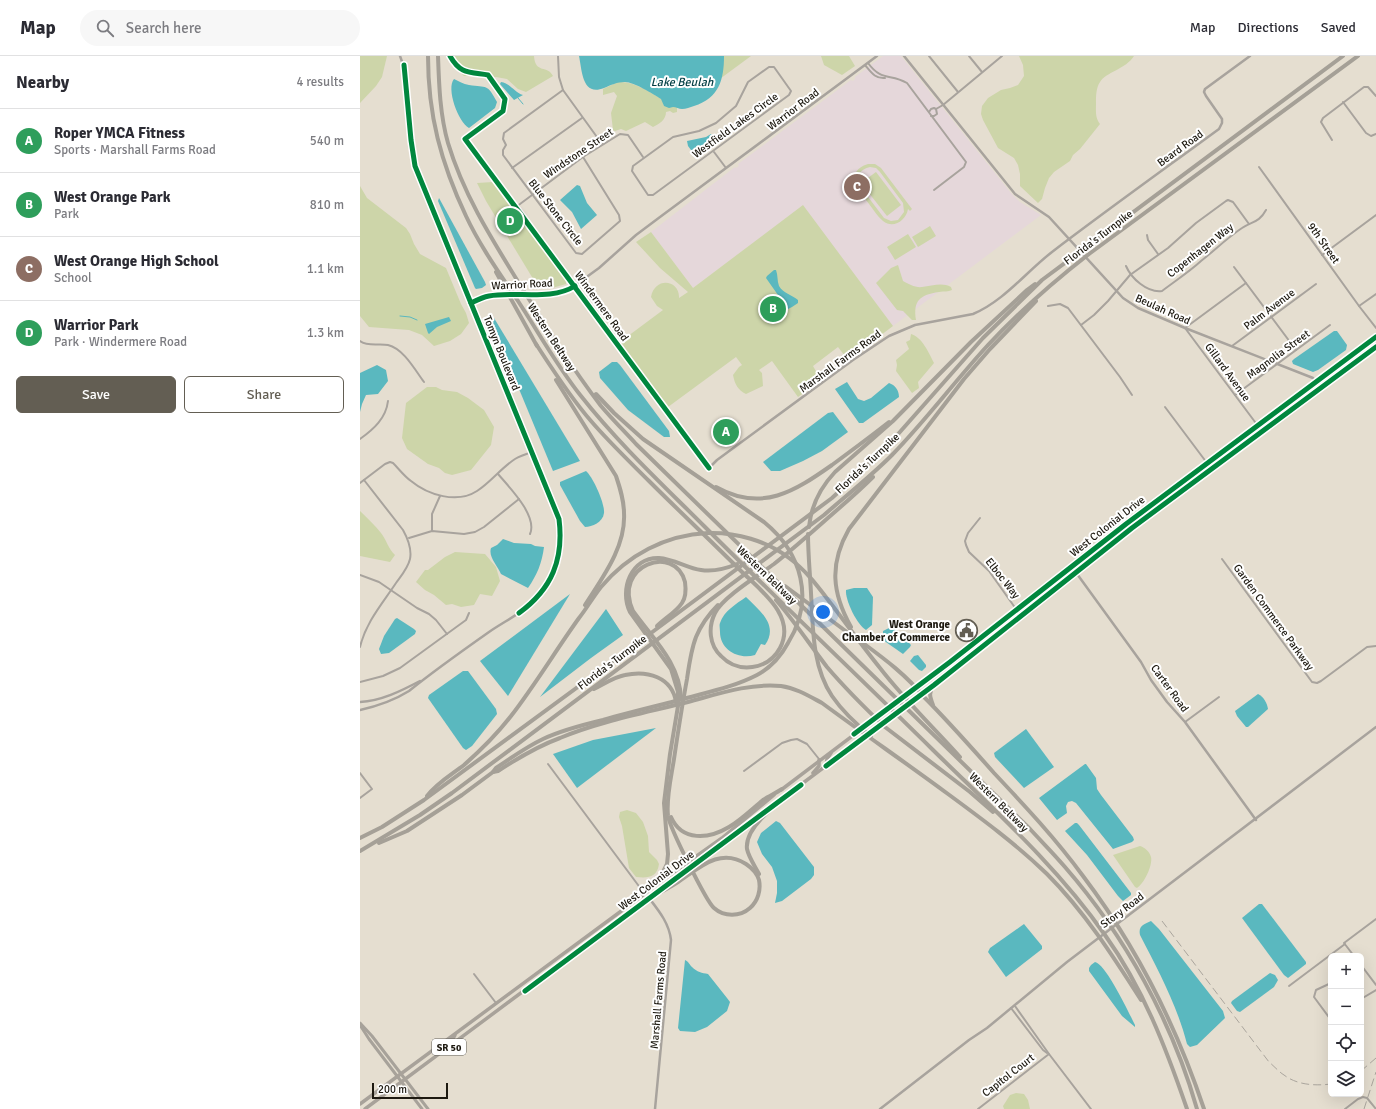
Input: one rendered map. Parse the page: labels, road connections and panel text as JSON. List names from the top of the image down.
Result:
{
  "streets": {
    "highway": [
      "Florida's Turnpike",
      "Western Beltway",
      "West Colonial Drive",
      "SR 50"
    ],
    "street": [
      "Warrior Road",
      "Westfield Lakes Circle",
      "Beard Road",
      "Windstone Street",
      "Blue Stone Circle",
      "9th Street",
      "Copenhagen Way",
      "Windermere Road",
      "Beulah Road",
      "Palm Avenue",
      "Tomyn Boulevard",
      "Magnolia Street",
      "Marshall Farms Road",
      "Gillard Avenue",
      "Elboc Way",
      "Garden Commerce Parkway",
      "Carter Road",
      "Story Road",
      "Capitol Court"
    ]
  },
  "crossings": [
    ["Warrior Road", "Windermere Road"],
    ["Warrior Road", "Tomyn Boulevard"],
    ["Westfield Lakes Circle", "Windstone Street"],
    ["Beard Road", "Beulah Road"],
    ["Beard Road", "Marshall Farms Road"],
    ["Windstone Street", "Blue Stone Circle"],
    ["Windstone Street", "Windermere Road"],
    ["Copenhagen Way", "Beulah Road"],
    ["Windermere Road", "Marshall Farms Road"],
    ["Beulah Road", "Palm Avenue"],
    ["Beulah Road", "Magnolia Street"],
    ["Beulah Road", "Marshall Farms Road"],
    ["Beulah Road", "Gillard Avenue"],
    ["Beulah Road", "West Colonial Drive"],
    ["Magnolia Street", "Gillard Avenue"],
    ["Marshall Farms Road", "West Colonial Drive"],
    ["Gillard Avenue", "West Colonial Drive"],
    ["West Colonial Drive", "Elboc Way"],
    ["West Colonial Drive", "Carter Road"],
    ["Carter Road", "Story Road"]
  ],
  "water": ["Lake Beulah"],
  "places": {
    "public building": ["West Orange Chamber of Commerce"]
  },
  "scale_bar": "200 m",
  "page": {
    "header": "Map",
    "search": "Search here",
    "nav": ["Map", "Directions", "Saved"],
    "heading": ["Nearby", "4 results"],
    "list": [
      {
        "mark": "A",
        "name": "Roper YMCA Fitness",
        "note": "Sports · Marshall Farms Road",
        "value": "540 m"
      },
      {
        "mark": "B",
        "name": "West Orange Park",
        "note": "Park",
        "value": "810 m"
      },
      {
        "mark": "C",
        "name": "West Orange High School",
        "note": "School",
        "value": "1.1 km"
      },
      {
        "mark": "D",
        "name": "Warrior Park",
        "note": "Park · Windermere Road",
        "value": "1.3 km"
      }
    ],
    "pins": [
      "C",
      "D",
      "B",
      "A"
    ],
    "buttons": ["Save", "Share"],
    "map_buttons": ["+", "−"],
    "scale": "200 m"
  }
}
